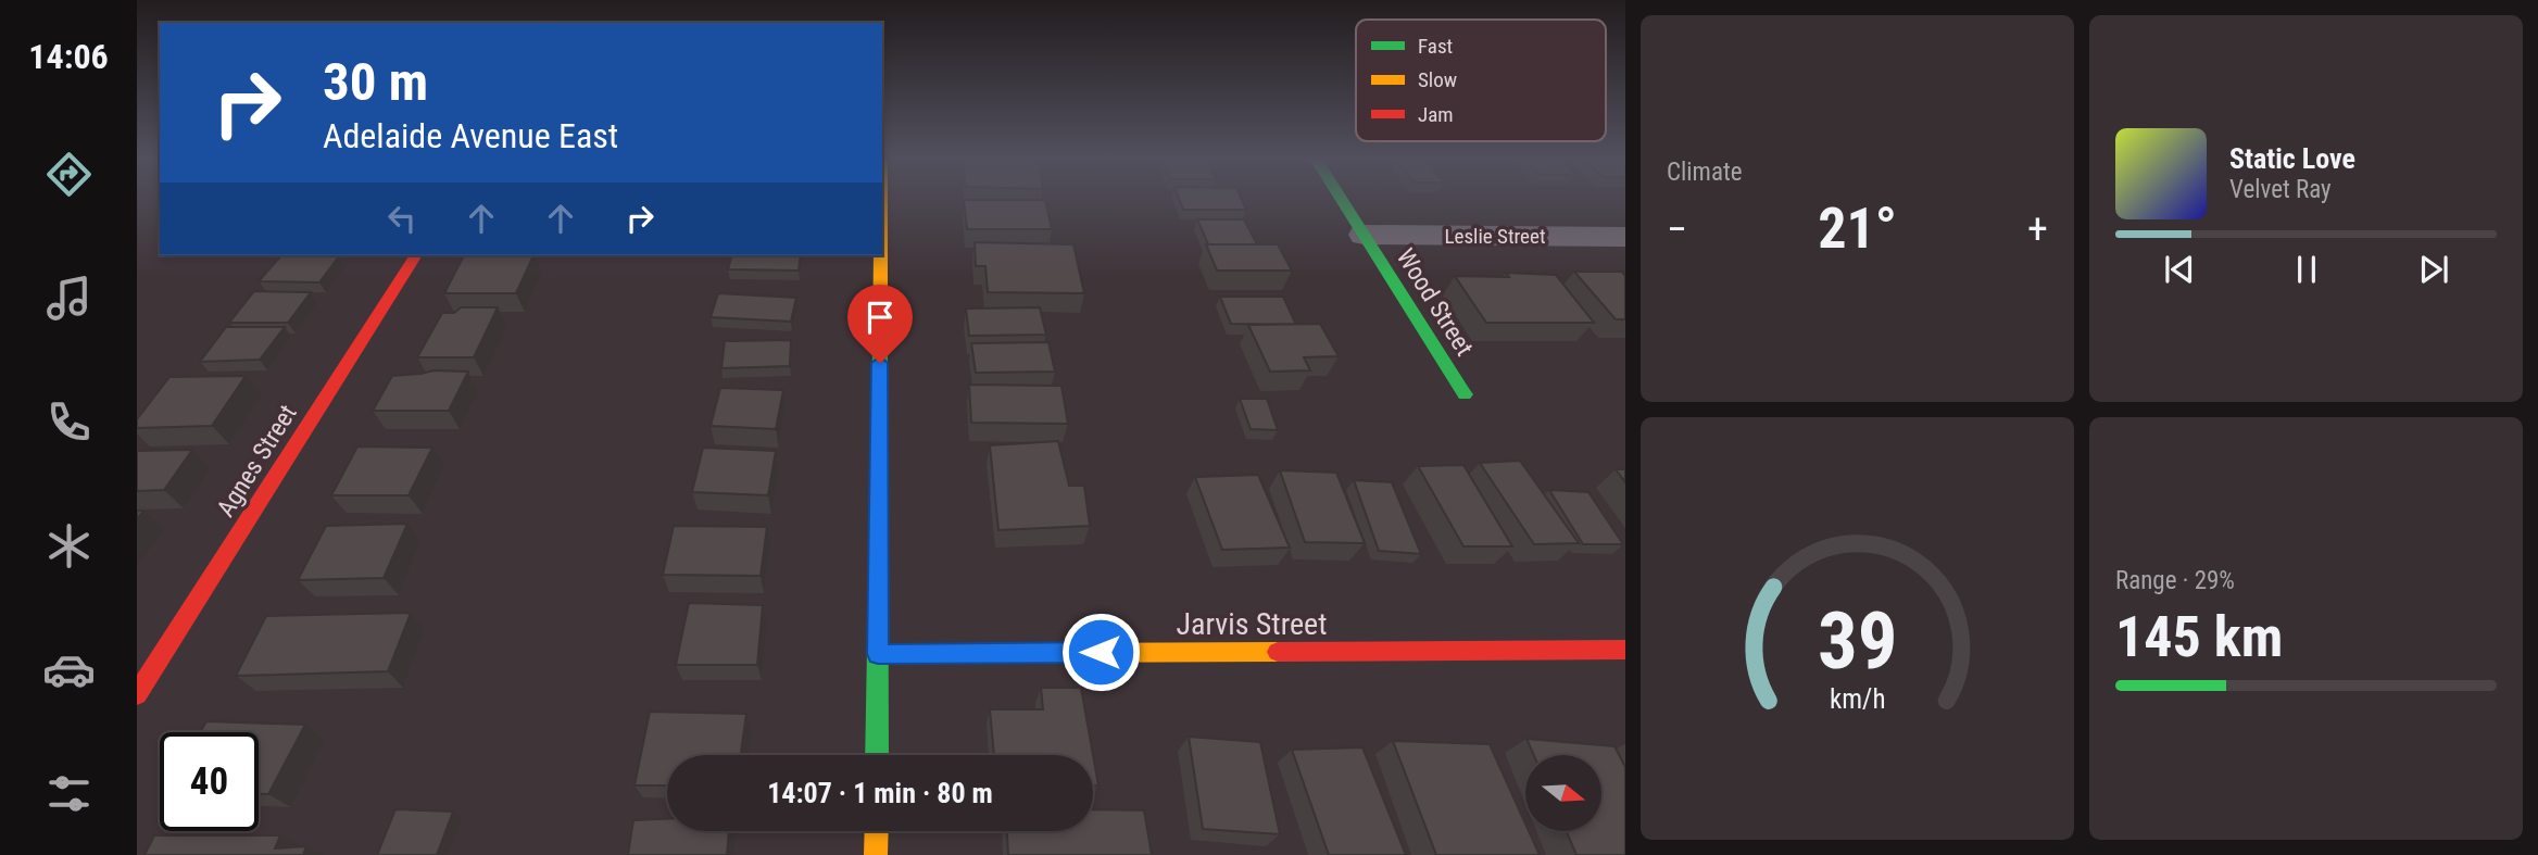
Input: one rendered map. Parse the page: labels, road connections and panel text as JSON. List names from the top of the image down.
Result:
{
  "streets": {
    "street": [
      "Leslie Street",
      "Wood Street",
      "Agnes Street",
      "Jarvis Street"
    ]
  },
  "crossings": [
    ["Leslie Street", "Wood Street"]
  ],
  "legend": ["Fast", "Slow", "Jam"],
  "north": "right",
  "page": {
    "tabs": "14:06",
    "tile": [
      "Climate",
      ["Range · 29%", "145 km"]
    ],
    "turn": ["30 m", "Adelaide Avenue East"],
    "song": ["Static Love", "Velvet Ray"],
    "heat": ["−", "21°", "+"],
    "limit": "40",
    "trip": "14:07 · 1 min · 80 m",
    "gauge": ["39", "km/h"]
  }
}
